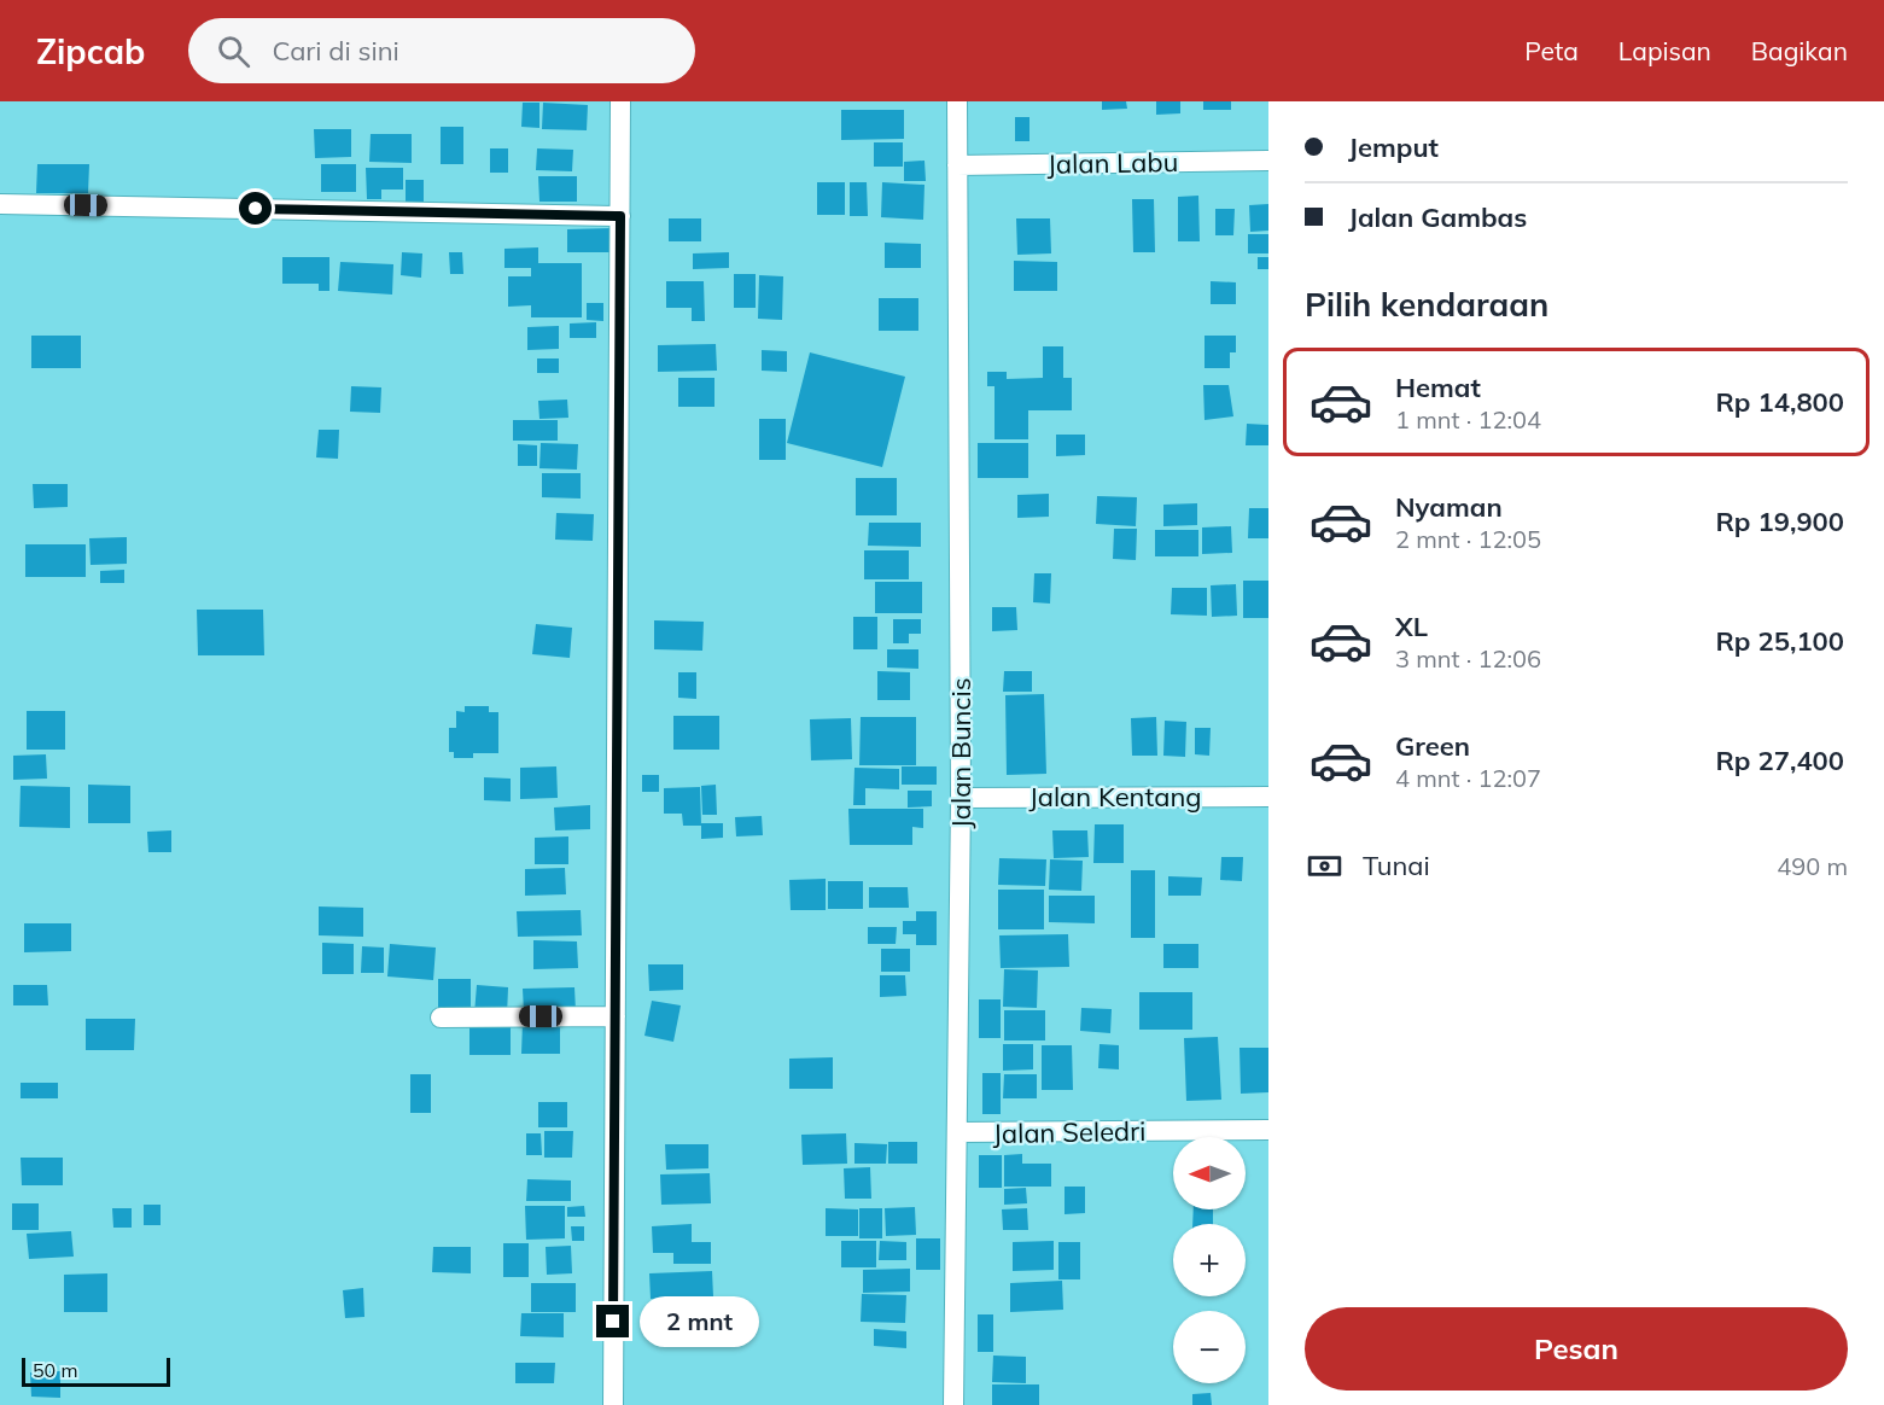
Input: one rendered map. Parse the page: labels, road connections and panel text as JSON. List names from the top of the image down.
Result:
{
  "streets": {
    "street": [
      "Jalan Labu",
      "Jalan Buncis",
      "Jalan Kentang",
      "Jalan Seledri"
    ]
  },
  "crossings": [
    ["Jalan Labu", "Jalan Buncis"],
    ["Jalan Buncis", "Jalan Kentang"],
    ["Jalan Buncis", "Jalan Seledri"]
  ],
  "scale_bar": "50 m",
  "north": "left",
  "page": {
    "header": "Zipcab",
    "search": "Cari di sini",
    "nav": ["Peta", "Lapisan", "Bagikan"],
    "banner": ["Jemput", "Jalan Gambas"],
    "heading": "Pilih kendaraan",
    "list": [
      {
        "name": "Hemat",
        "note": "1 mnt · 12:04",
        "value": "Rp 14,800"
      },
      {
        "name": "Nyaman",
        "note": "2 mnt · 12:05",
        "value": "Rp 19,900"
      },
      {
        "name": "XL",
        "note": "3 mnt · 12:06",
        "value": "Rp 25,100"
      },
      {
        "name": "Green",
        "note": "4 mnt · 12:07",
        "value": "Rp 27,400"
      }
    ],
    "pay": ["Tunai", "490 m"],
    "map_buttons": ["+", "−"],
    "buttons": "Pesan",
    "bubble": "2 mnt",
    "scale": "50 m"
  }
}
